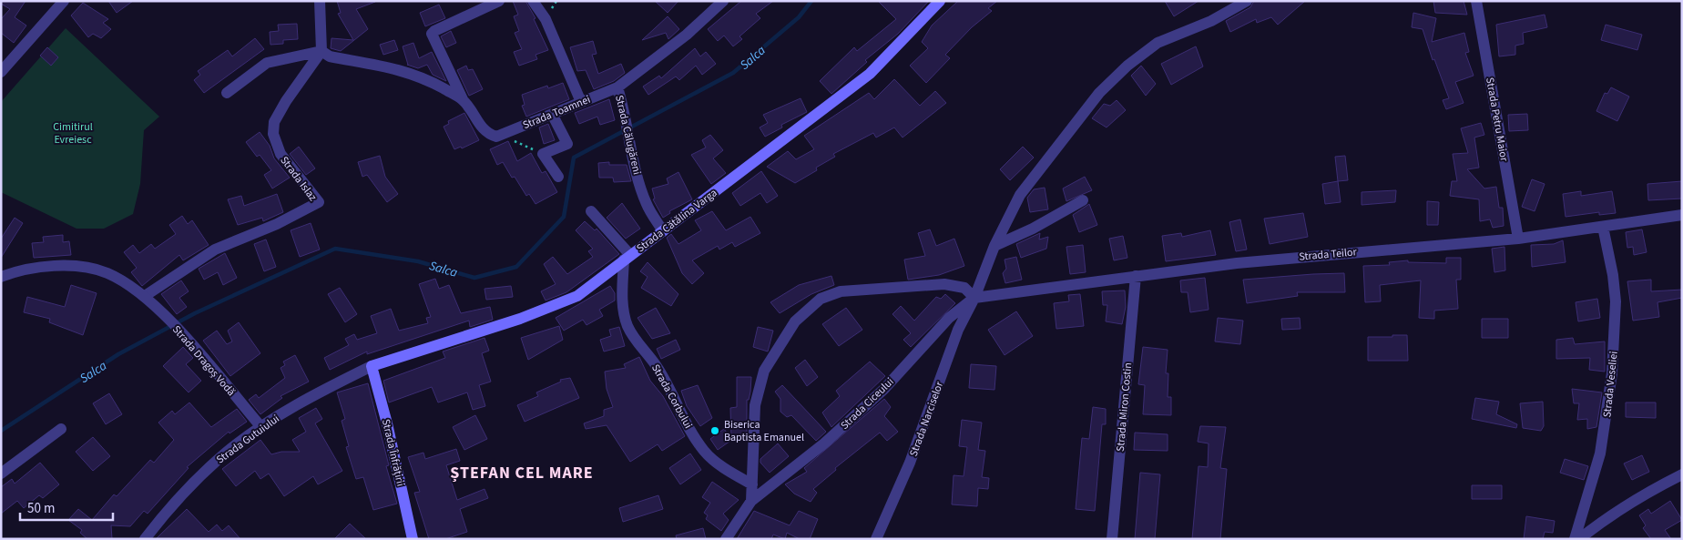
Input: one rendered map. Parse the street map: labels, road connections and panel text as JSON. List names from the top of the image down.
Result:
{
  "streets": {
    "main road": ["Strada Cătălina Varga", "Strada Înfrățirii"],
    "street": [
      "Strada Toamnei",
      "Strada Petru Maior",
      "Strada Călugăreni",
      "Strada Islaz",
      "Strada Teilor",
      "Strada Dragoș Vodă",
      "Strada Veseliei",
      "Strada Corbului",
      "Strada Ciceului",
      "Strada Miron Costin",
      "Strada Narciselor",
      "Strada Gutuiului"
    ]
  },
  "crossings": [
    ["Strada Toamnei", "Strada Călugăreni"],
    ["Strada Petru Maior", "Strada Teilor"],
    ["Strada Călugăreni", "Strada Cătălina Varga"],
    ["Strada Islaz", "Strada Dragoș Vodă"],
    ["Strada Cătălina Varga", "Strada Corbului"],
    ["Strada Cătălina Varga", "Strada Gutuiului"],
    ["Strada Cătălina Varga", "Strada Înfrățirii"],
    ["Strada Teilor", "Strada Veseliei"],
    ["Strada Teilor", "Strada Ciceului"],
    ["Strada Teilor", "Strada Miron Costin"],
    ["Strada Teilor", "Strada Narciselor"],
    ["Strada Dragoș Vodă", "Strada Gutuiului"],
    ["Strada Ciceului", "Strada Narciselor"],
    ["Strada Gutuiului", "Strada Înfrățirii"]
  ],
  "districts": ["ȘTEFAN CEL MARE"],
  "water": ["Salca"],
  "parks": ["Cimitirul Evreiesc"],
  "places": ["Biserica Baptista Emanuel"],
  "scale_bar": "50 m"
}
